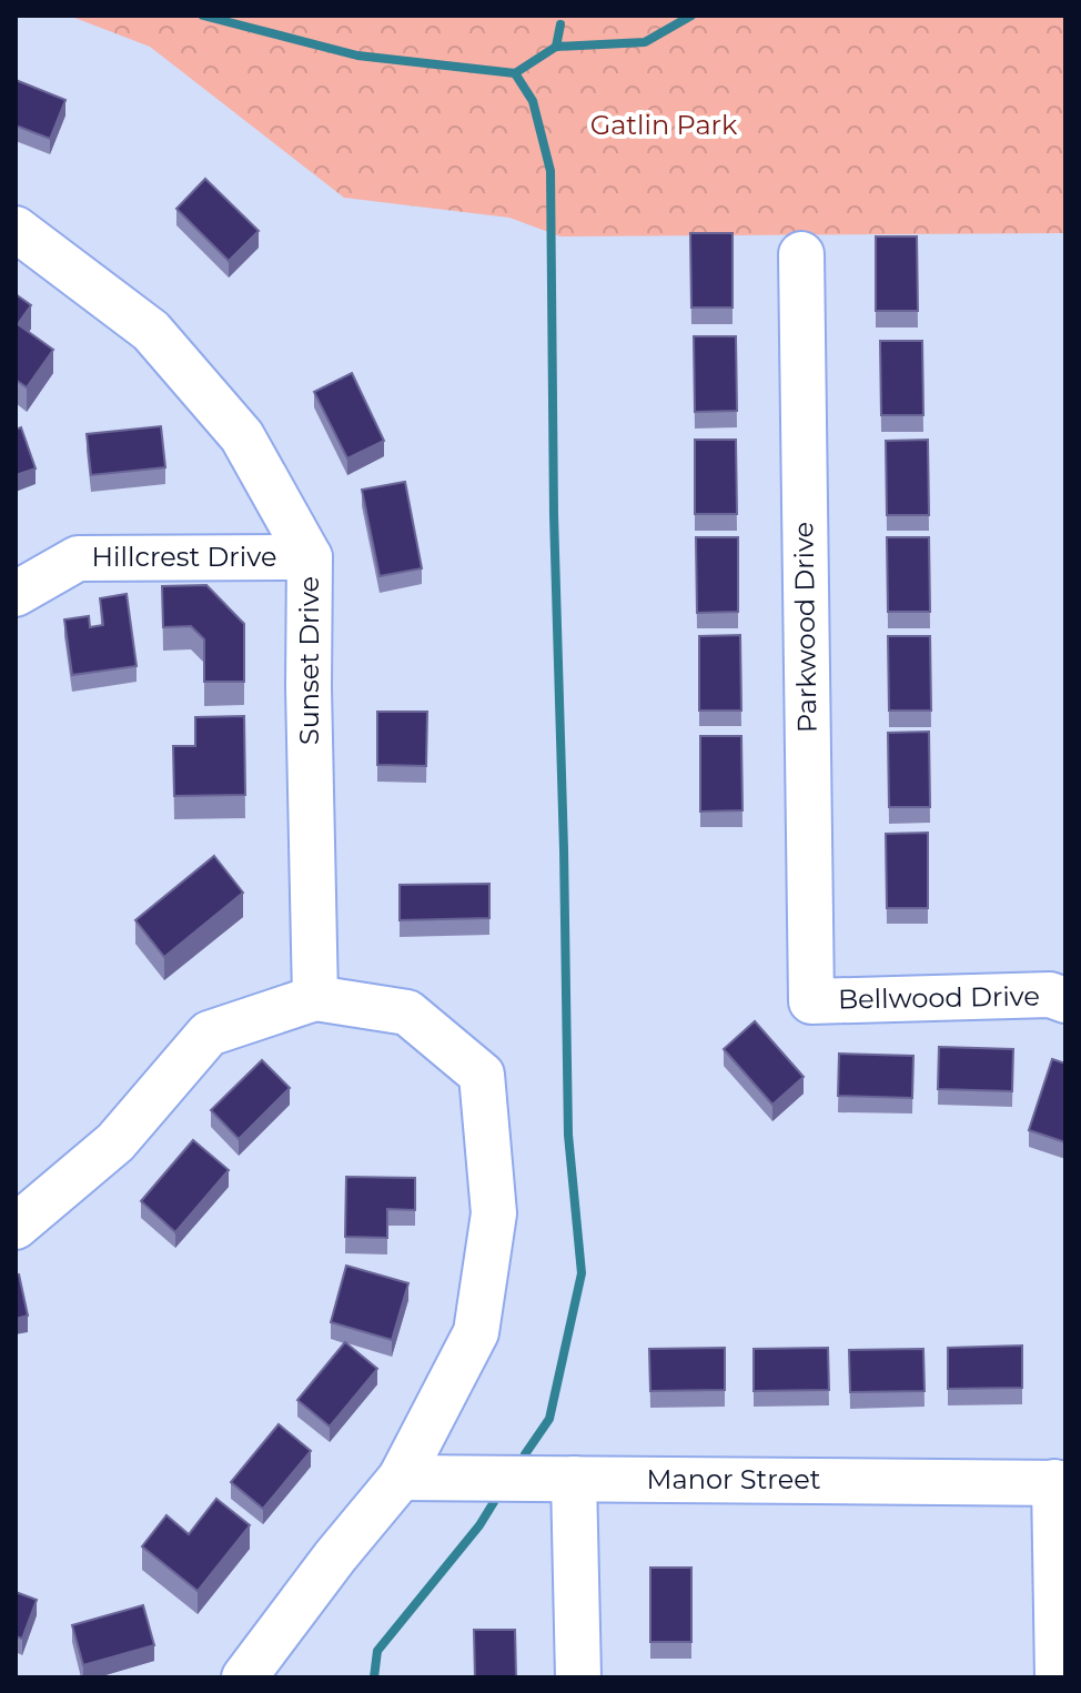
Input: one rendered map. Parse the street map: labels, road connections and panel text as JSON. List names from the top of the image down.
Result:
{
  "streets": {
    "street": [
      "Hillcrest Drive",
      "Parkwood Drive",
      "Sunset Drive",
      "Bellwood Drive",
      "Manor Street"
    ]
  },
  "crossings": [
    ["Hillcrest Drive", "Sunset Drive"],
    ["Parkwood Drive", "Bellwood Drive"]
  ],
  "parks": ["Gatlin Park"]
}
